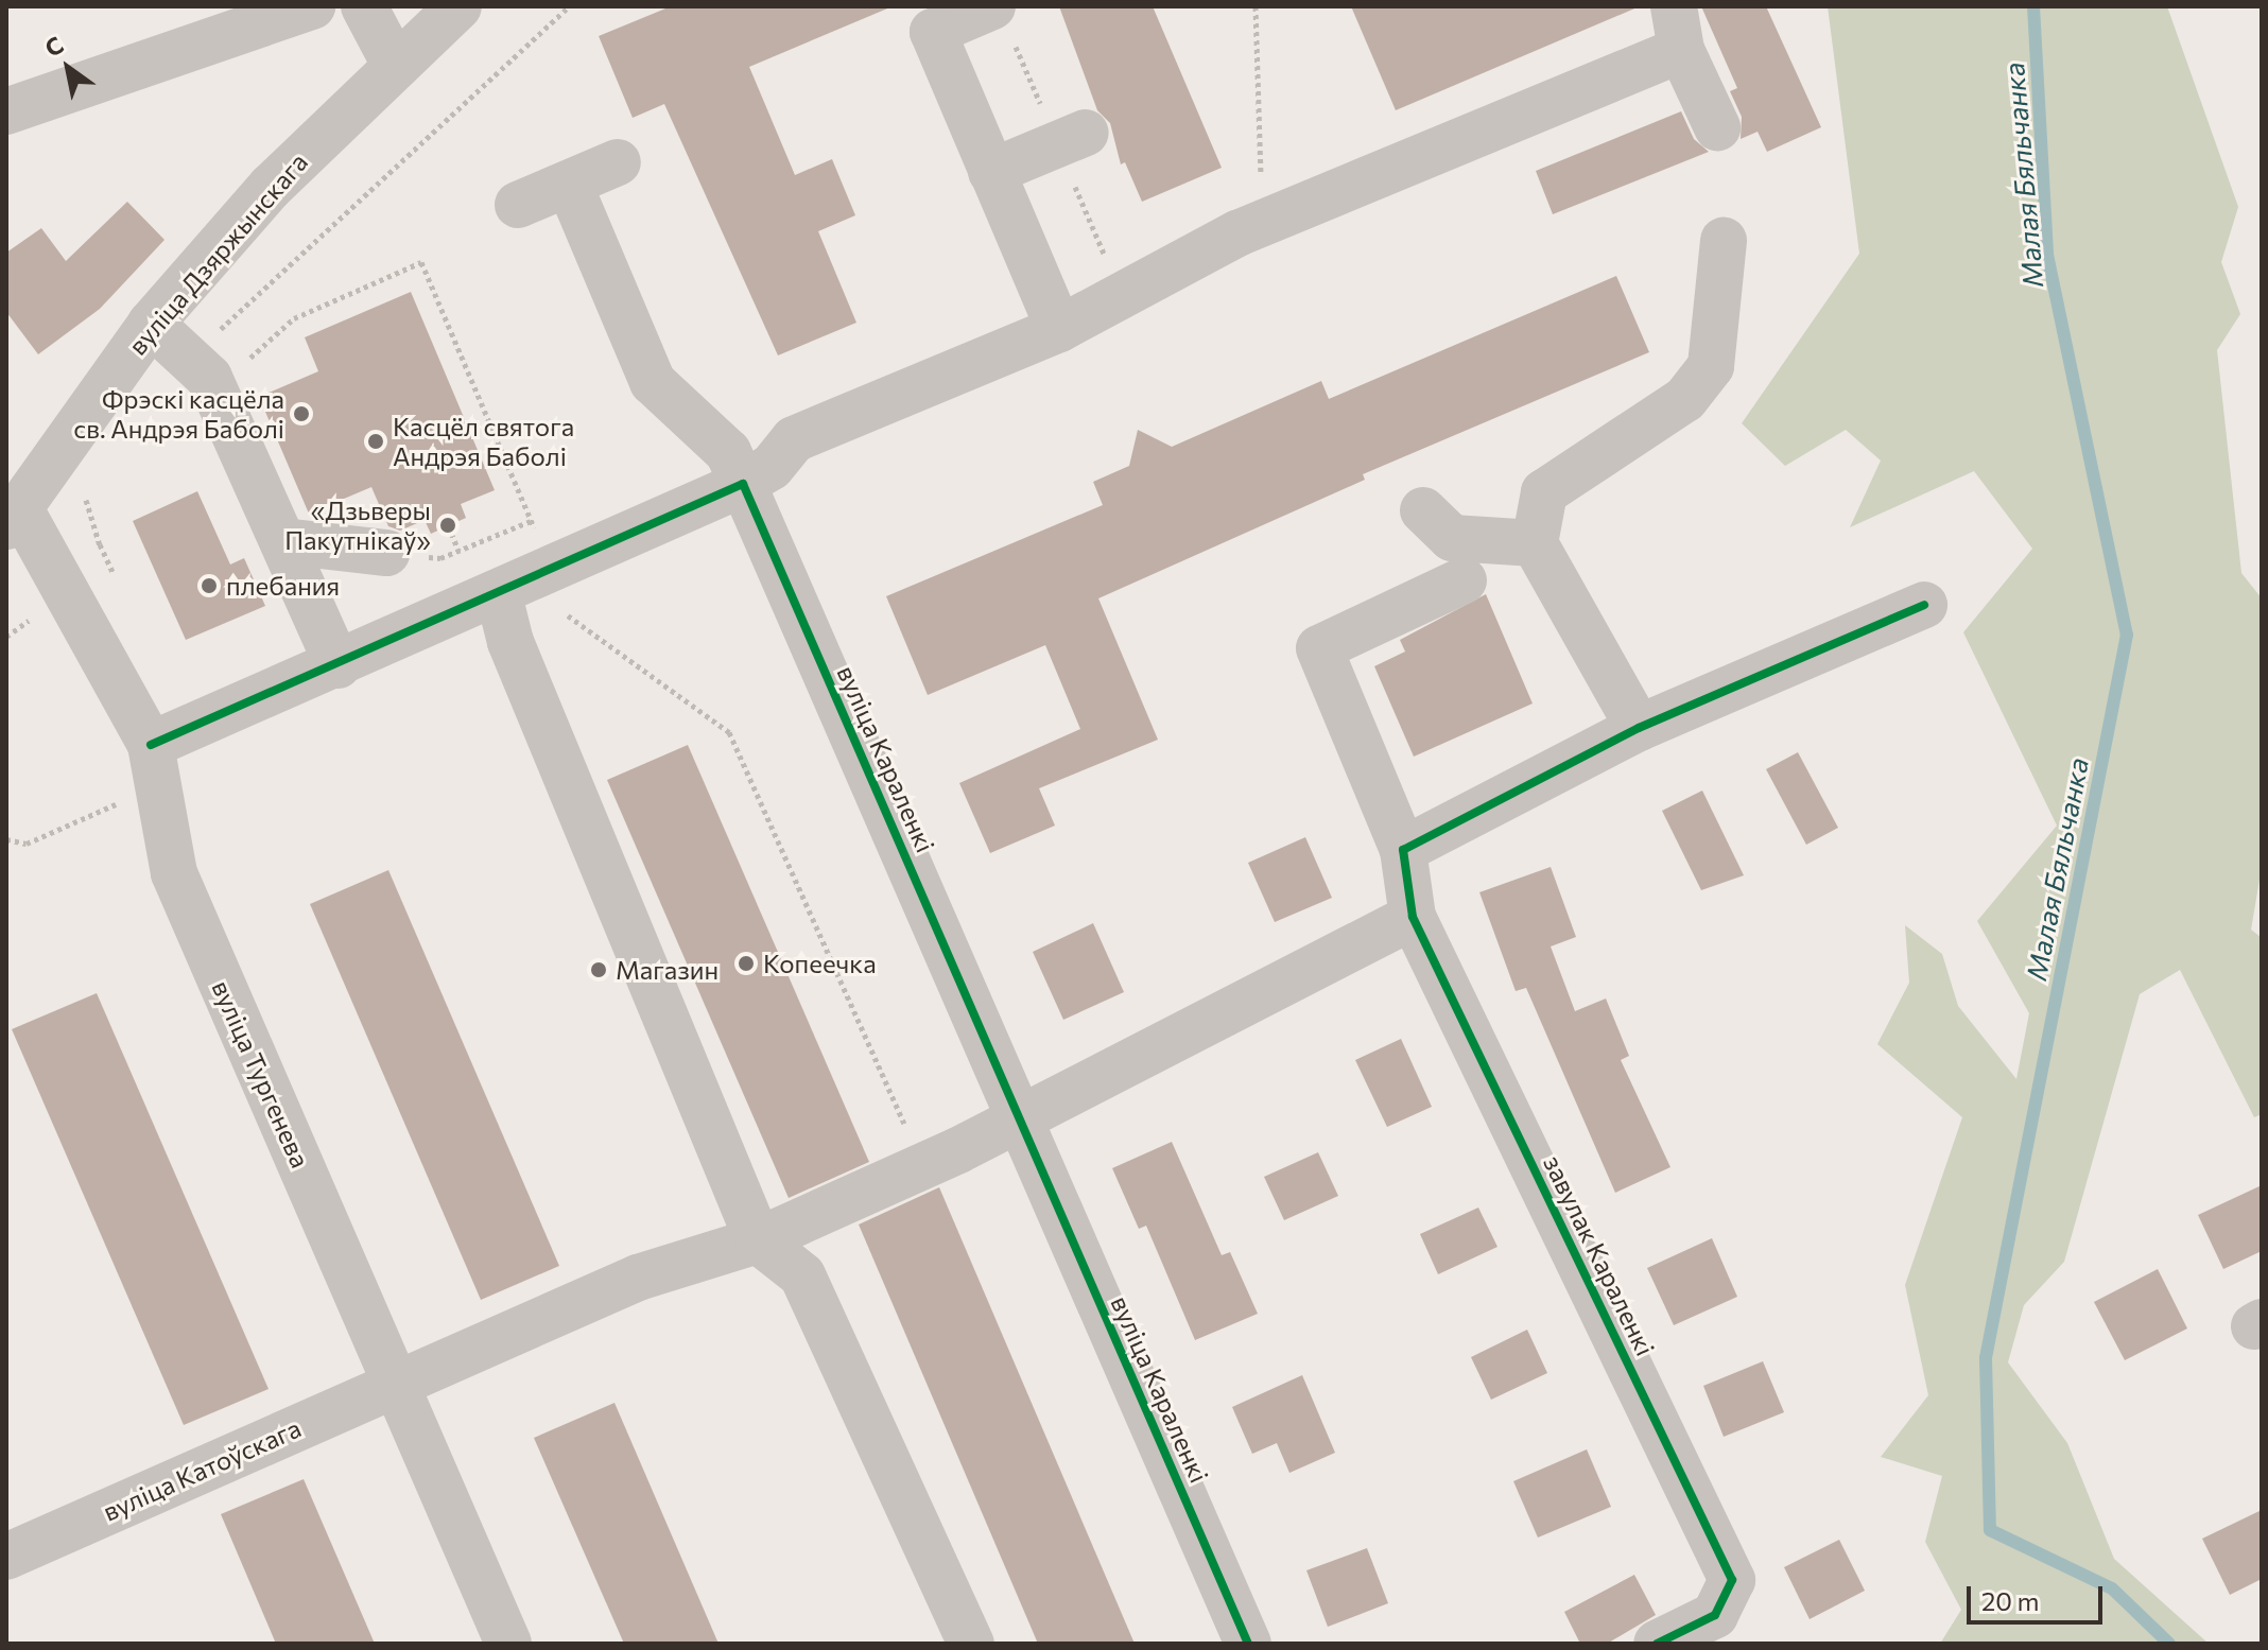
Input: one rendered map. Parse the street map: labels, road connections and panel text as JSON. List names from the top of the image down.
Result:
{
  "streets": {
    "street": [
      "вуліца Дзяржынскага",
      "вуліца Караленкі",
      "вуліца Тургенева",
      "завулак Караленкі",
      "вуліца Катоўскага"
    ]
  },
  "crossings": [
    ["вуліца Дзяржынскага", "вуліца Тургенева"],
    ["вуліца Караленкі", "вуліца Катоўскага"],
    ["вуліца Тургенева", "вуліца Катоўскага"]
  ],
  "water": ["Малая Бяльчанка"],
  "places": [
    "Фрэскі касцёла св. Андрэя Баболі",
    "Касцёл святога Андрэя Баболі",
    "«Дзьверы Пакутнікаў»",
    "плебания",
    "Копеечка",
    "Магазин"
  ],
  "scale_bar": "20 m",
  "north": "top left"
}
